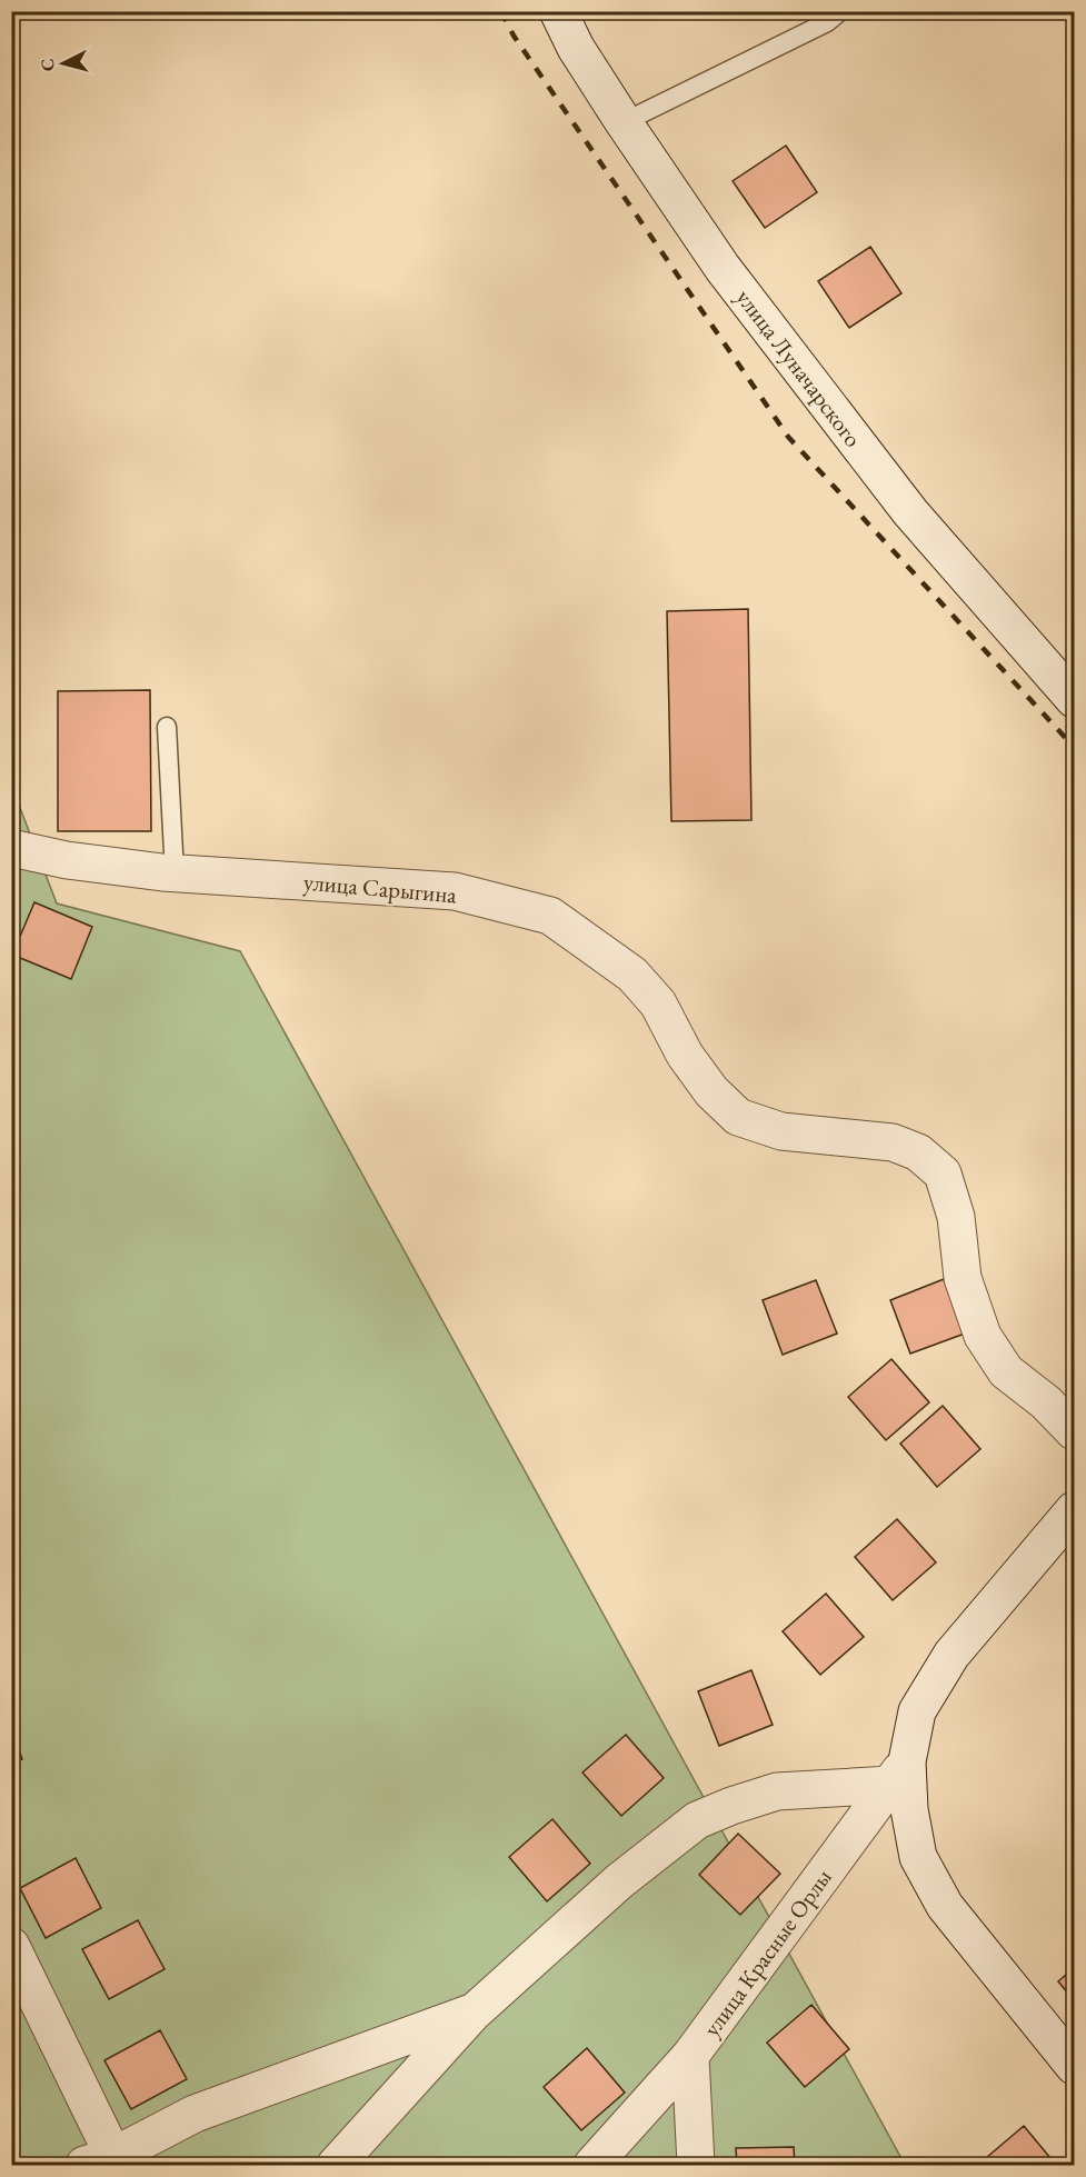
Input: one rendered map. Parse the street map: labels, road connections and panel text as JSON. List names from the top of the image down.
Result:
{
  "streets": {
    "street": ["улица Луначарского", "улица Сарыгина", "улица Красные Орлы"]
  },
  "north": "left"
}
